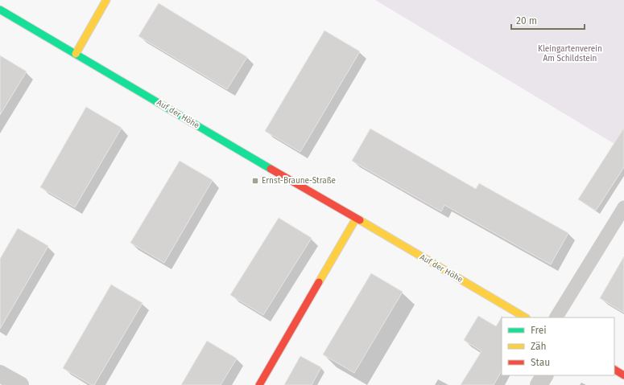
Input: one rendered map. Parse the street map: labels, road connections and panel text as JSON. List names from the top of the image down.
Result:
{
  "streets": {
    "street": ["Auf der Höhe"]
  },
  "parks": ["Kleingartenverein Am Schildstein"],
  "places": {
    "transit": ["Ernst-Braune-Straße"]
  },
  "legend": ["Frei", "Zäh", "Stau"],
  "scale_bar": "20 m"
}
